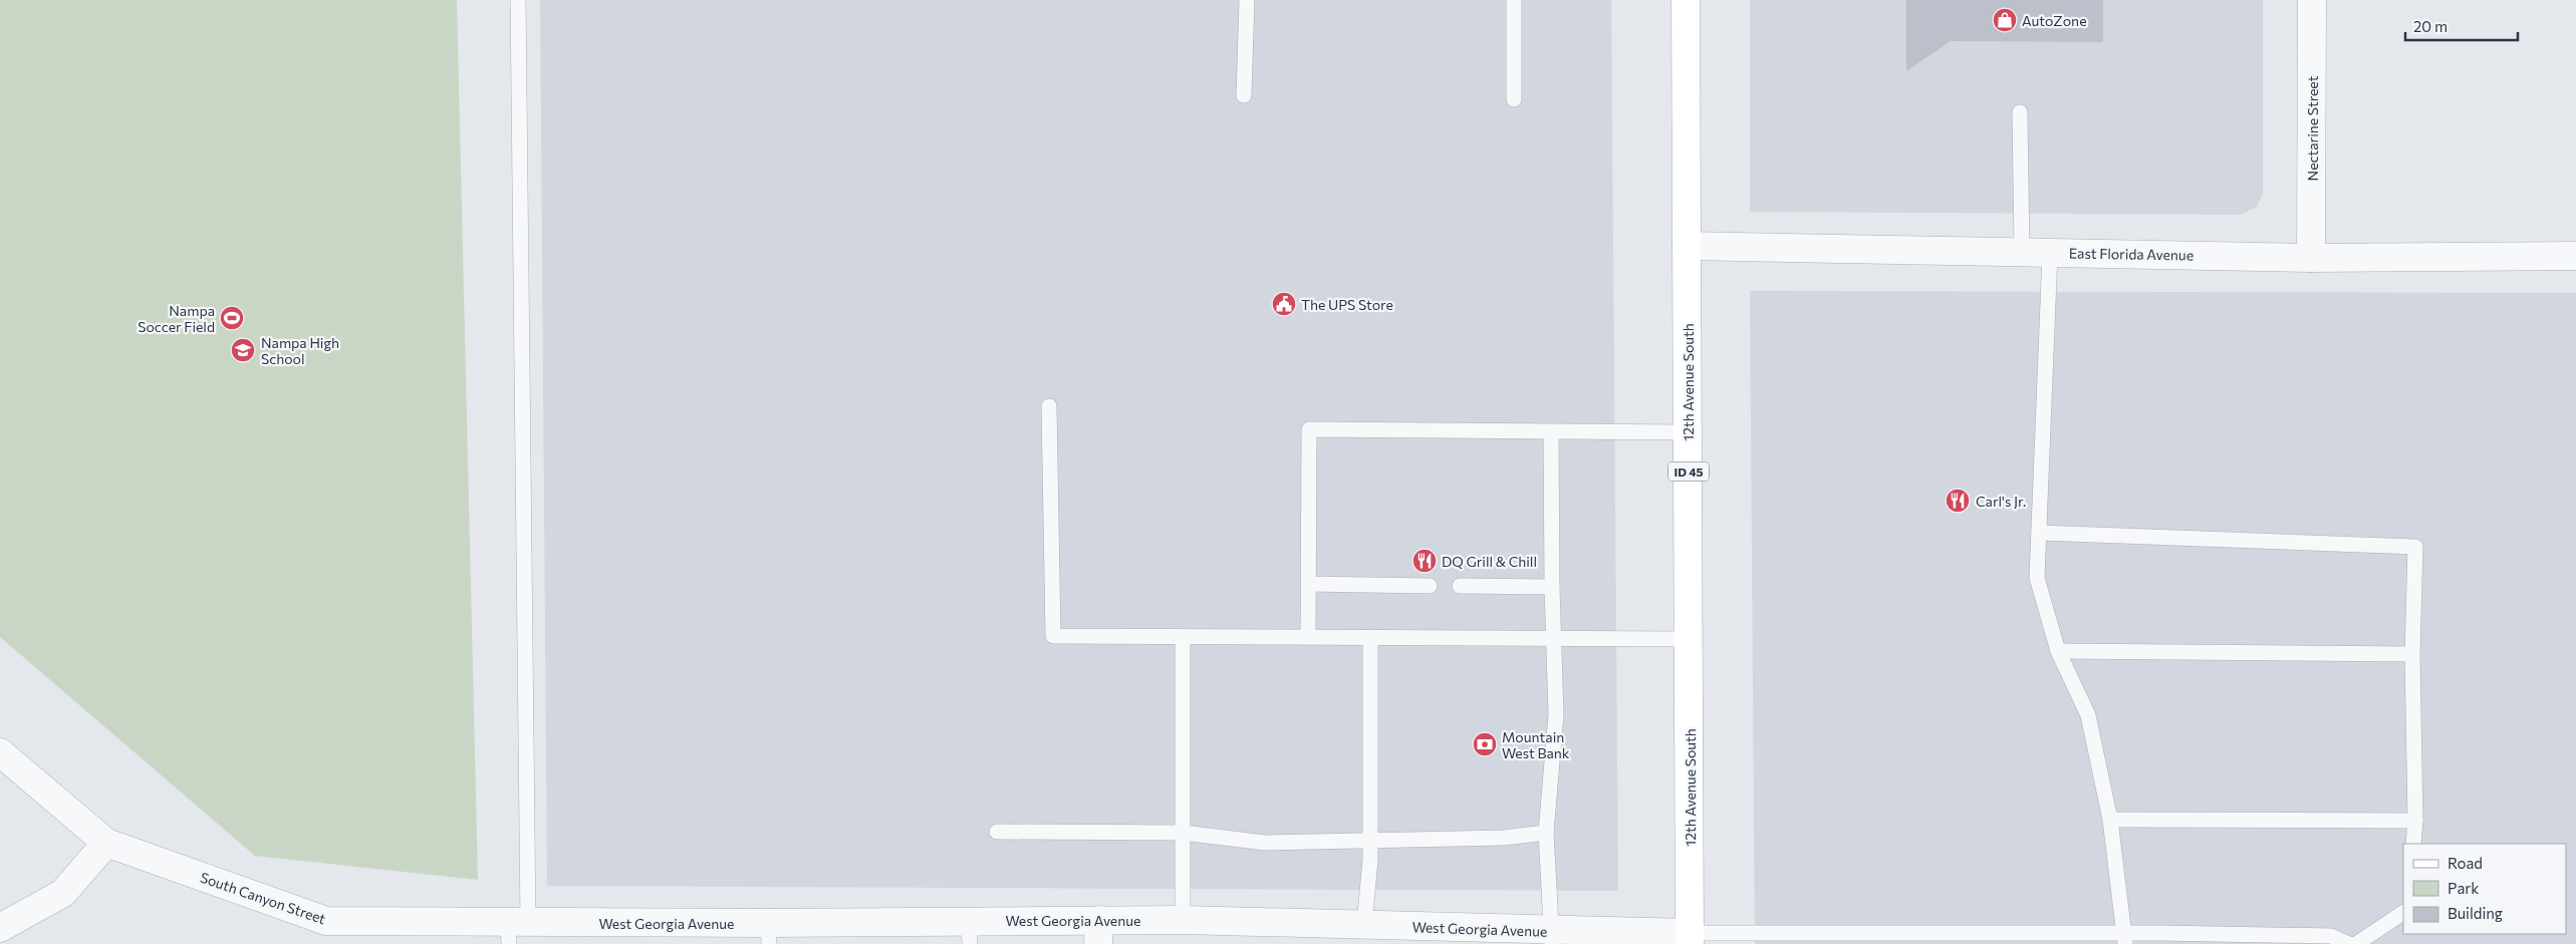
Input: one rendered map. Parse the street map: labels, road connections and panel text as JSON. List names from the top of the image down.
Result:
{
  "streets": {
    "main road": ["12th Avenue South", "ID 45"],
    "street": [
      "Nectarine Street",
      "East Florida Avenue",
      "South Canyon Street",
      "West Georgia Avenue"
    ]
  },
  "crossings": [
    ["Nectarine Street", "East Florida Avenue"],
    ["East Florida Avenue", "12th Avenue South"],
    ["12th Avenue South", "West Georgia Avenue"],
    ["South Canyon Street", "West Georgia Avenue"]
  ],
  "places": {
    "shop": ["AutoZone"],
    "public building": ["The UPS Store"],
    "sports": ["Nampa Soccer Field"],
    "school or university": ["Nampa High School"],
    "restaurant": ["Carl's Jr.", "DQ Grill & Chill"],
    "bank": ["Mountain West Bank"]
  },
  "legend": ["Road", "Park", "Building"],
  "scale_bar": "20 m"
}
